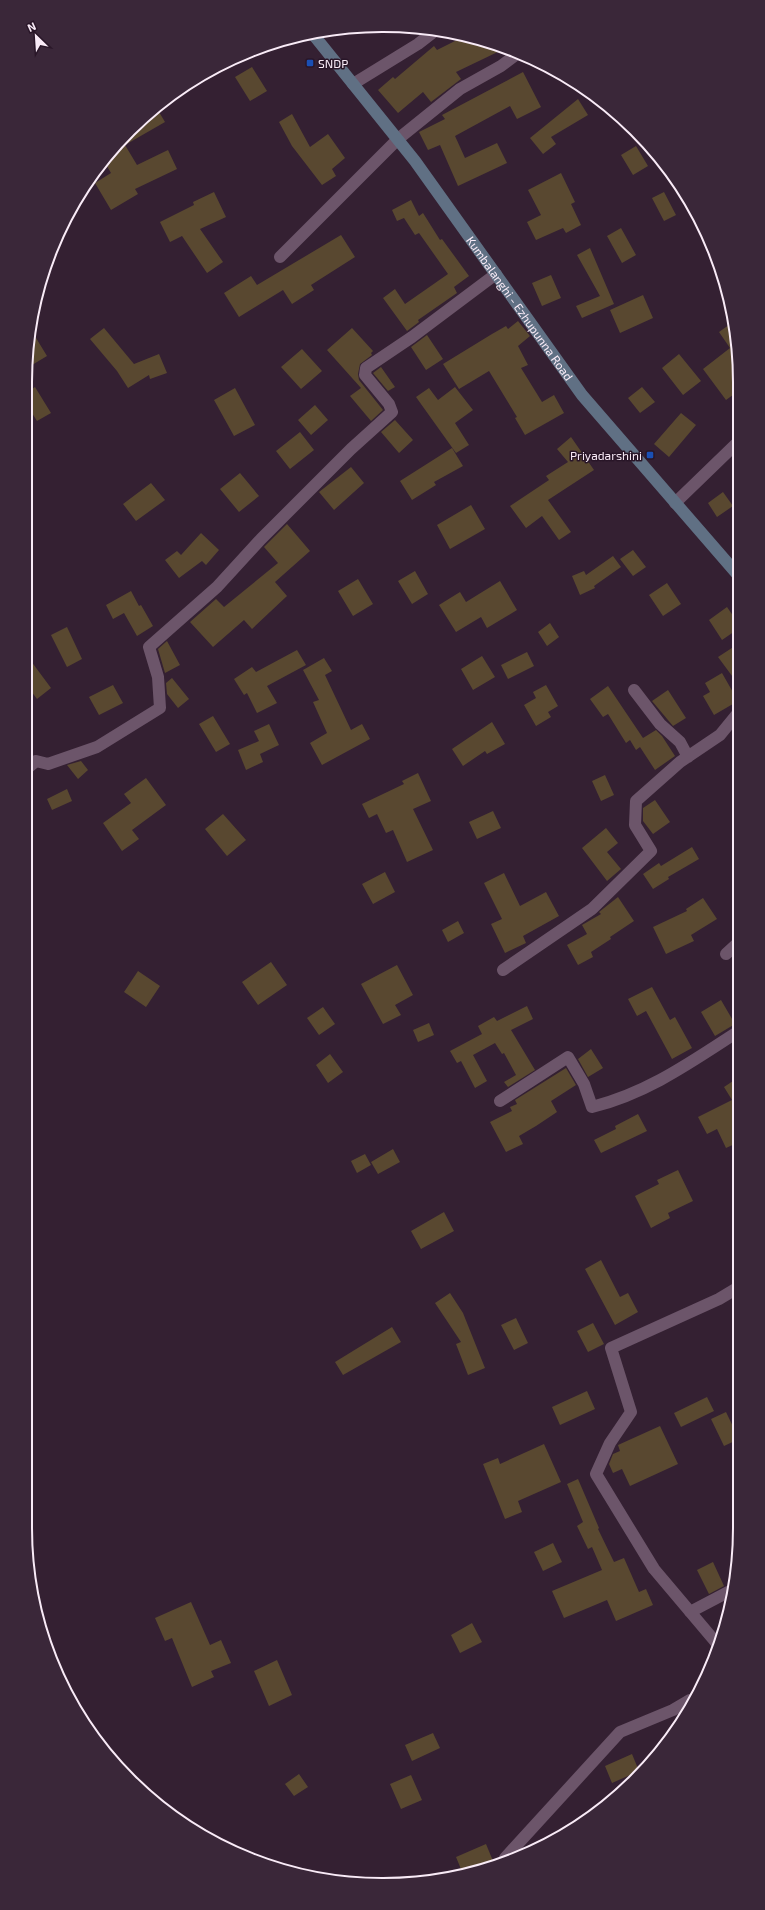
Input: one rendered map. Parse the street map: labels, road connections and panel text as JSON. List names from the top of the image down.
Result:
{
  "streets": {
    "main road": ["Kumbalanghi - Ezhupunna Road"]
  },
  "places": {
    "transit": ["SNDP", "Priyadarshini"]
  },
  "north": "top left"
}
